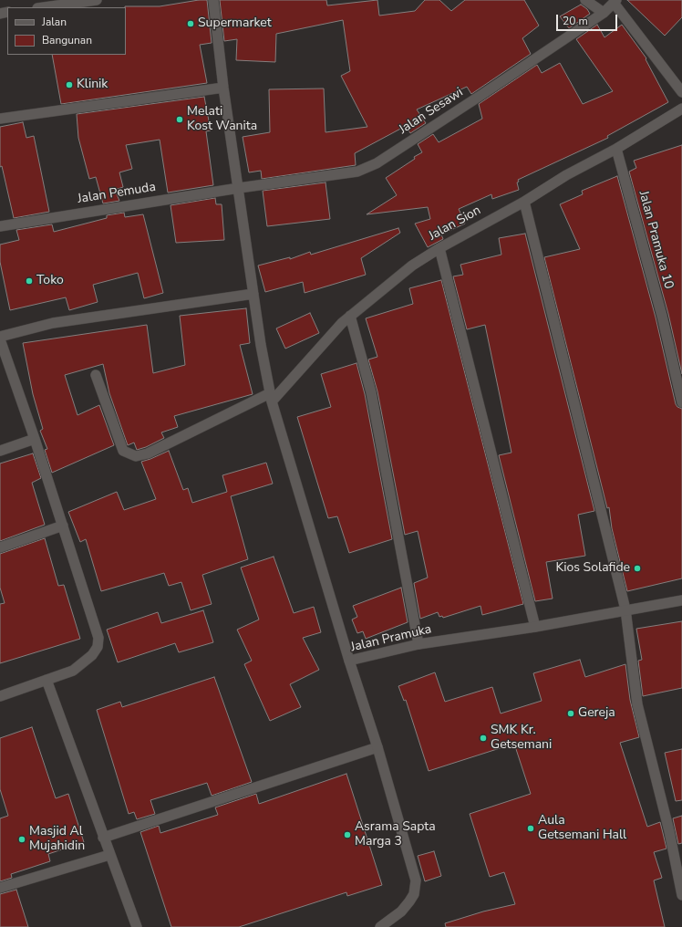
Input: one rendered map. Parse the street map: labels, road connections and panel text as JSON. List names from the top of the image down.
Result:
{
  "streets": {
    "street": [
      "Jalan Sesawi",
      "Jalan Pemuda",
      "Jalan Sion",
      "Jalan Pramuka 10",
      "Jalan Pramuka"
    ]
  },
  "crossings": [
    ["Jalan Sesawi", "Jalan Pemuda"],
    ["Jalan Sion", "Jalan Pramuka 10"]
  ],
  "places": [
    "Supermarket",
    "Klinik",
    "Melati Kost Wanita",
    "Toko",
    "Kios Solafide",
    "Gereja",
    "SMK Kr. Getsemani",
    "Aula Getsemani Hall",
    "Asrama Sapta Marga 3",
    "Masjid Al Mujahidin"
  ],
  "legend": ["Jalan", "Bangunan"],
  "scale_bar": "20 m"
}
